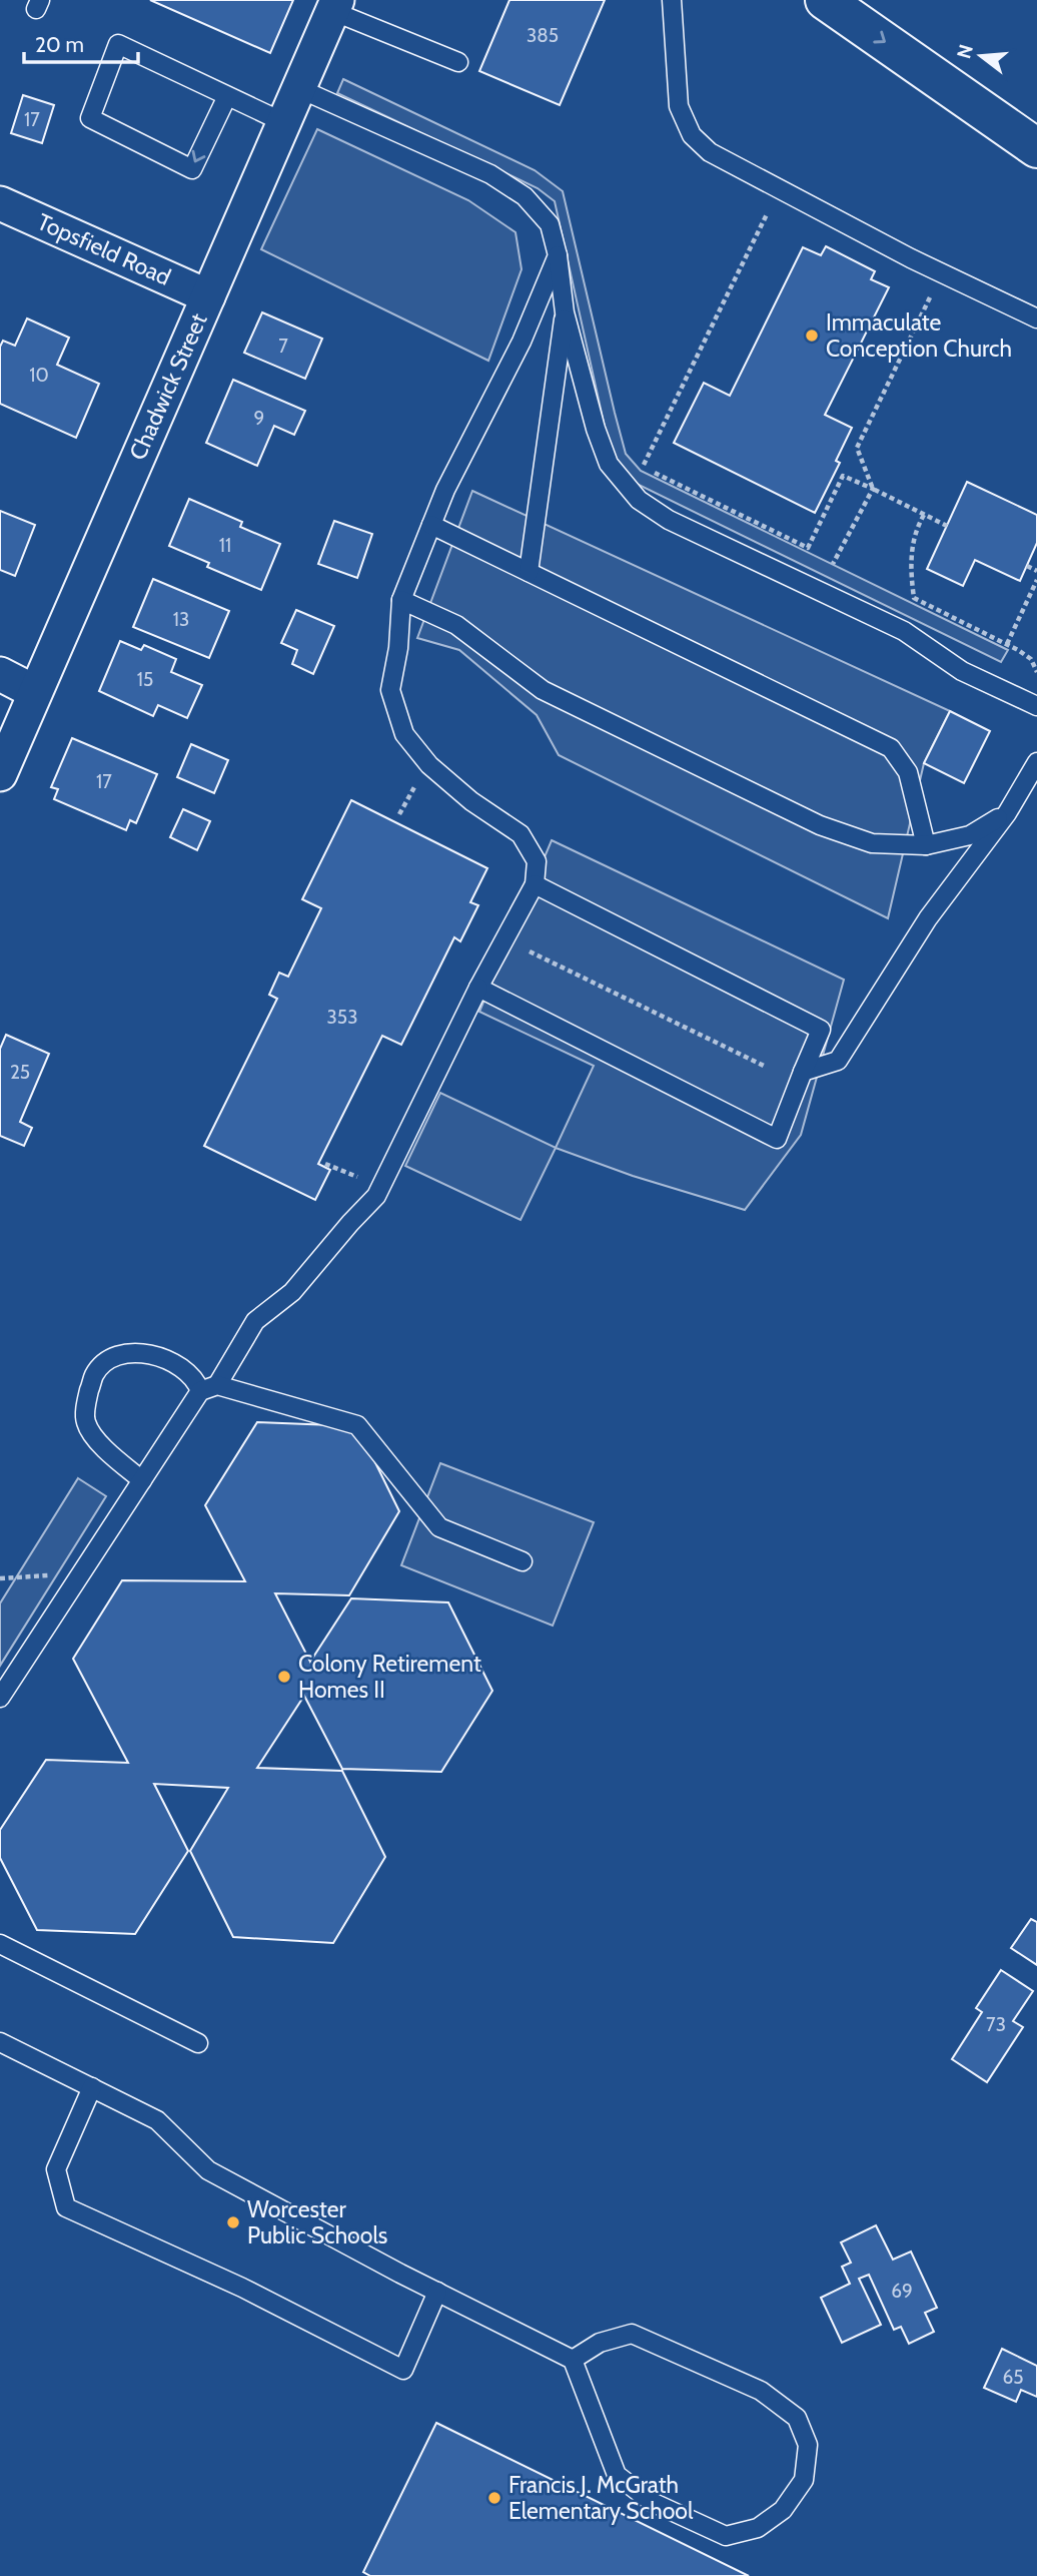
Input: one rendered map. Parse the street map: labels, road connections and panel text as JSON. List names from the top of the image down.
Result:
{
  "streets": {
    "street": ["Topsfield Road", "Chadwick Street"]
  },
  "crossings": [
    ["Topsfield Road", "Chadwick Street"]
  ],
  "places": [
    "Immaculate Conception Church",
    "Colony Retirement Homes II",
    "Worcester Public Schools",
    "Francis J. McGrath Elementary School"
  ],
  "house_numbers": [
    "385",
    "17",
    "7",
    "10",
    "9",
    "11",
    "13",
    "15",
    "17",
    "353",
    "25",
    "73",
    "69",
    "65"
  ],
  "scale_bar": "20 m",
  "north": "left"
}
